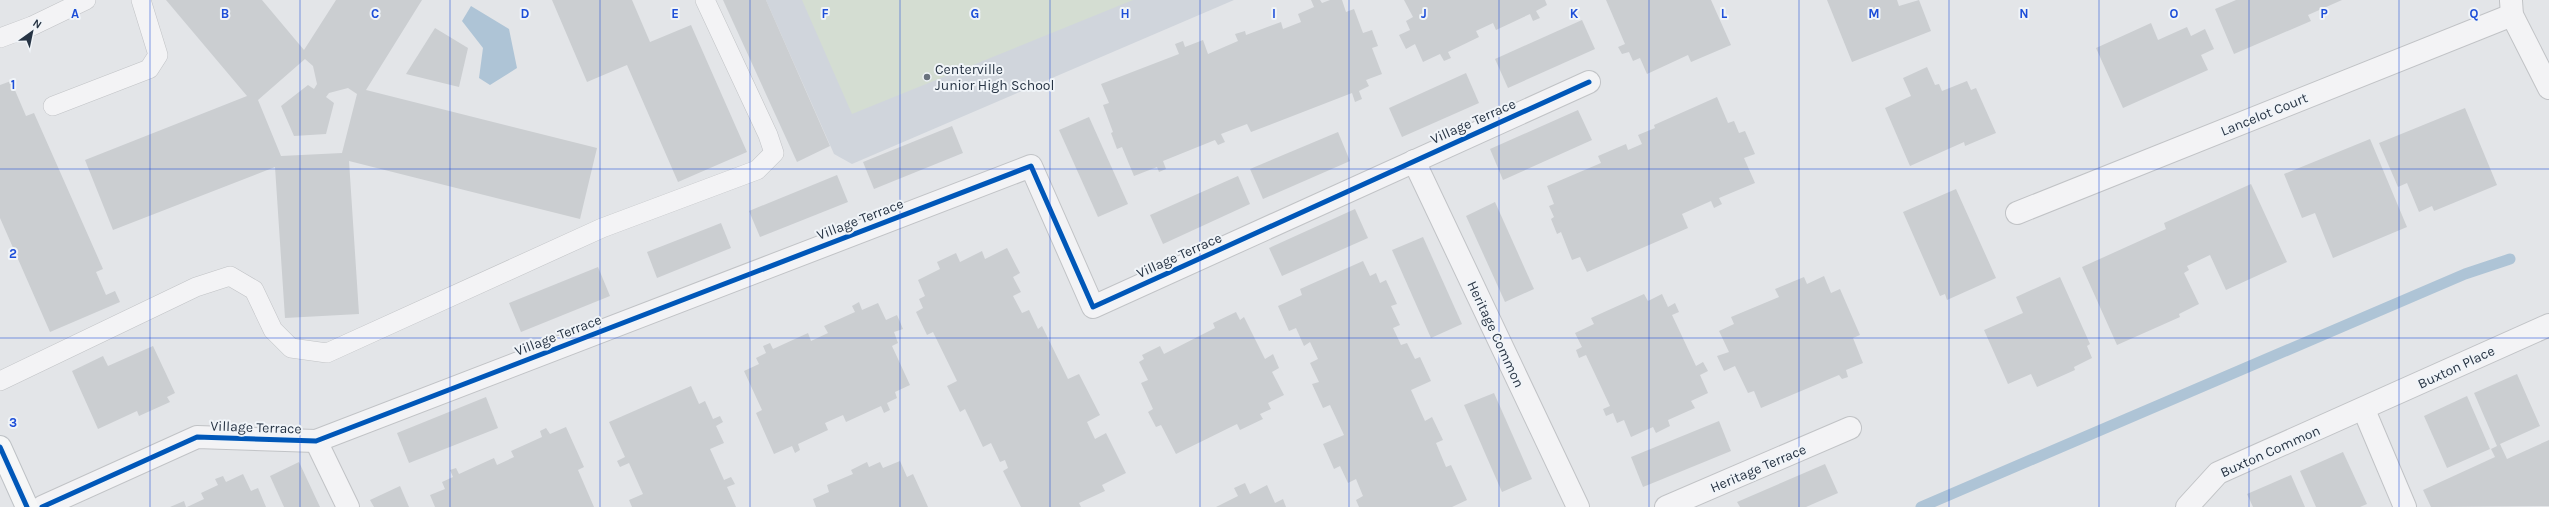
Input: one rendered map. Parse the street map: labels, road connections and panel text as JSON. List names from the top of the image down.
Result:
{
  "streets": {
    "street": [
      "Lancelot Court",
      "Village Terrace",
      "Heritage Common",
      "Buxton Place",
      "Buxton Common",
      "Heritage Terrace"
    ]
  },
  "crossings": [
    ["Village Terrace", "Heritage Common"],
    ["Buxton Place", "Buxton Common"]
  ],
  "places": ["Centerville Junior High School"],
  "north": "top right",
  "grid": {
    "columns": [
      "A",
      "B",
      "C",
      "D",
      "E",
      "F",
      "G",
      "H",
      "I",
      "J",
      "K",
      "L",
      "M",
      "N",
      "O",
      "P",
      "Q"
    ],
    "rows": ["1", "2", "3"]
  }
}
